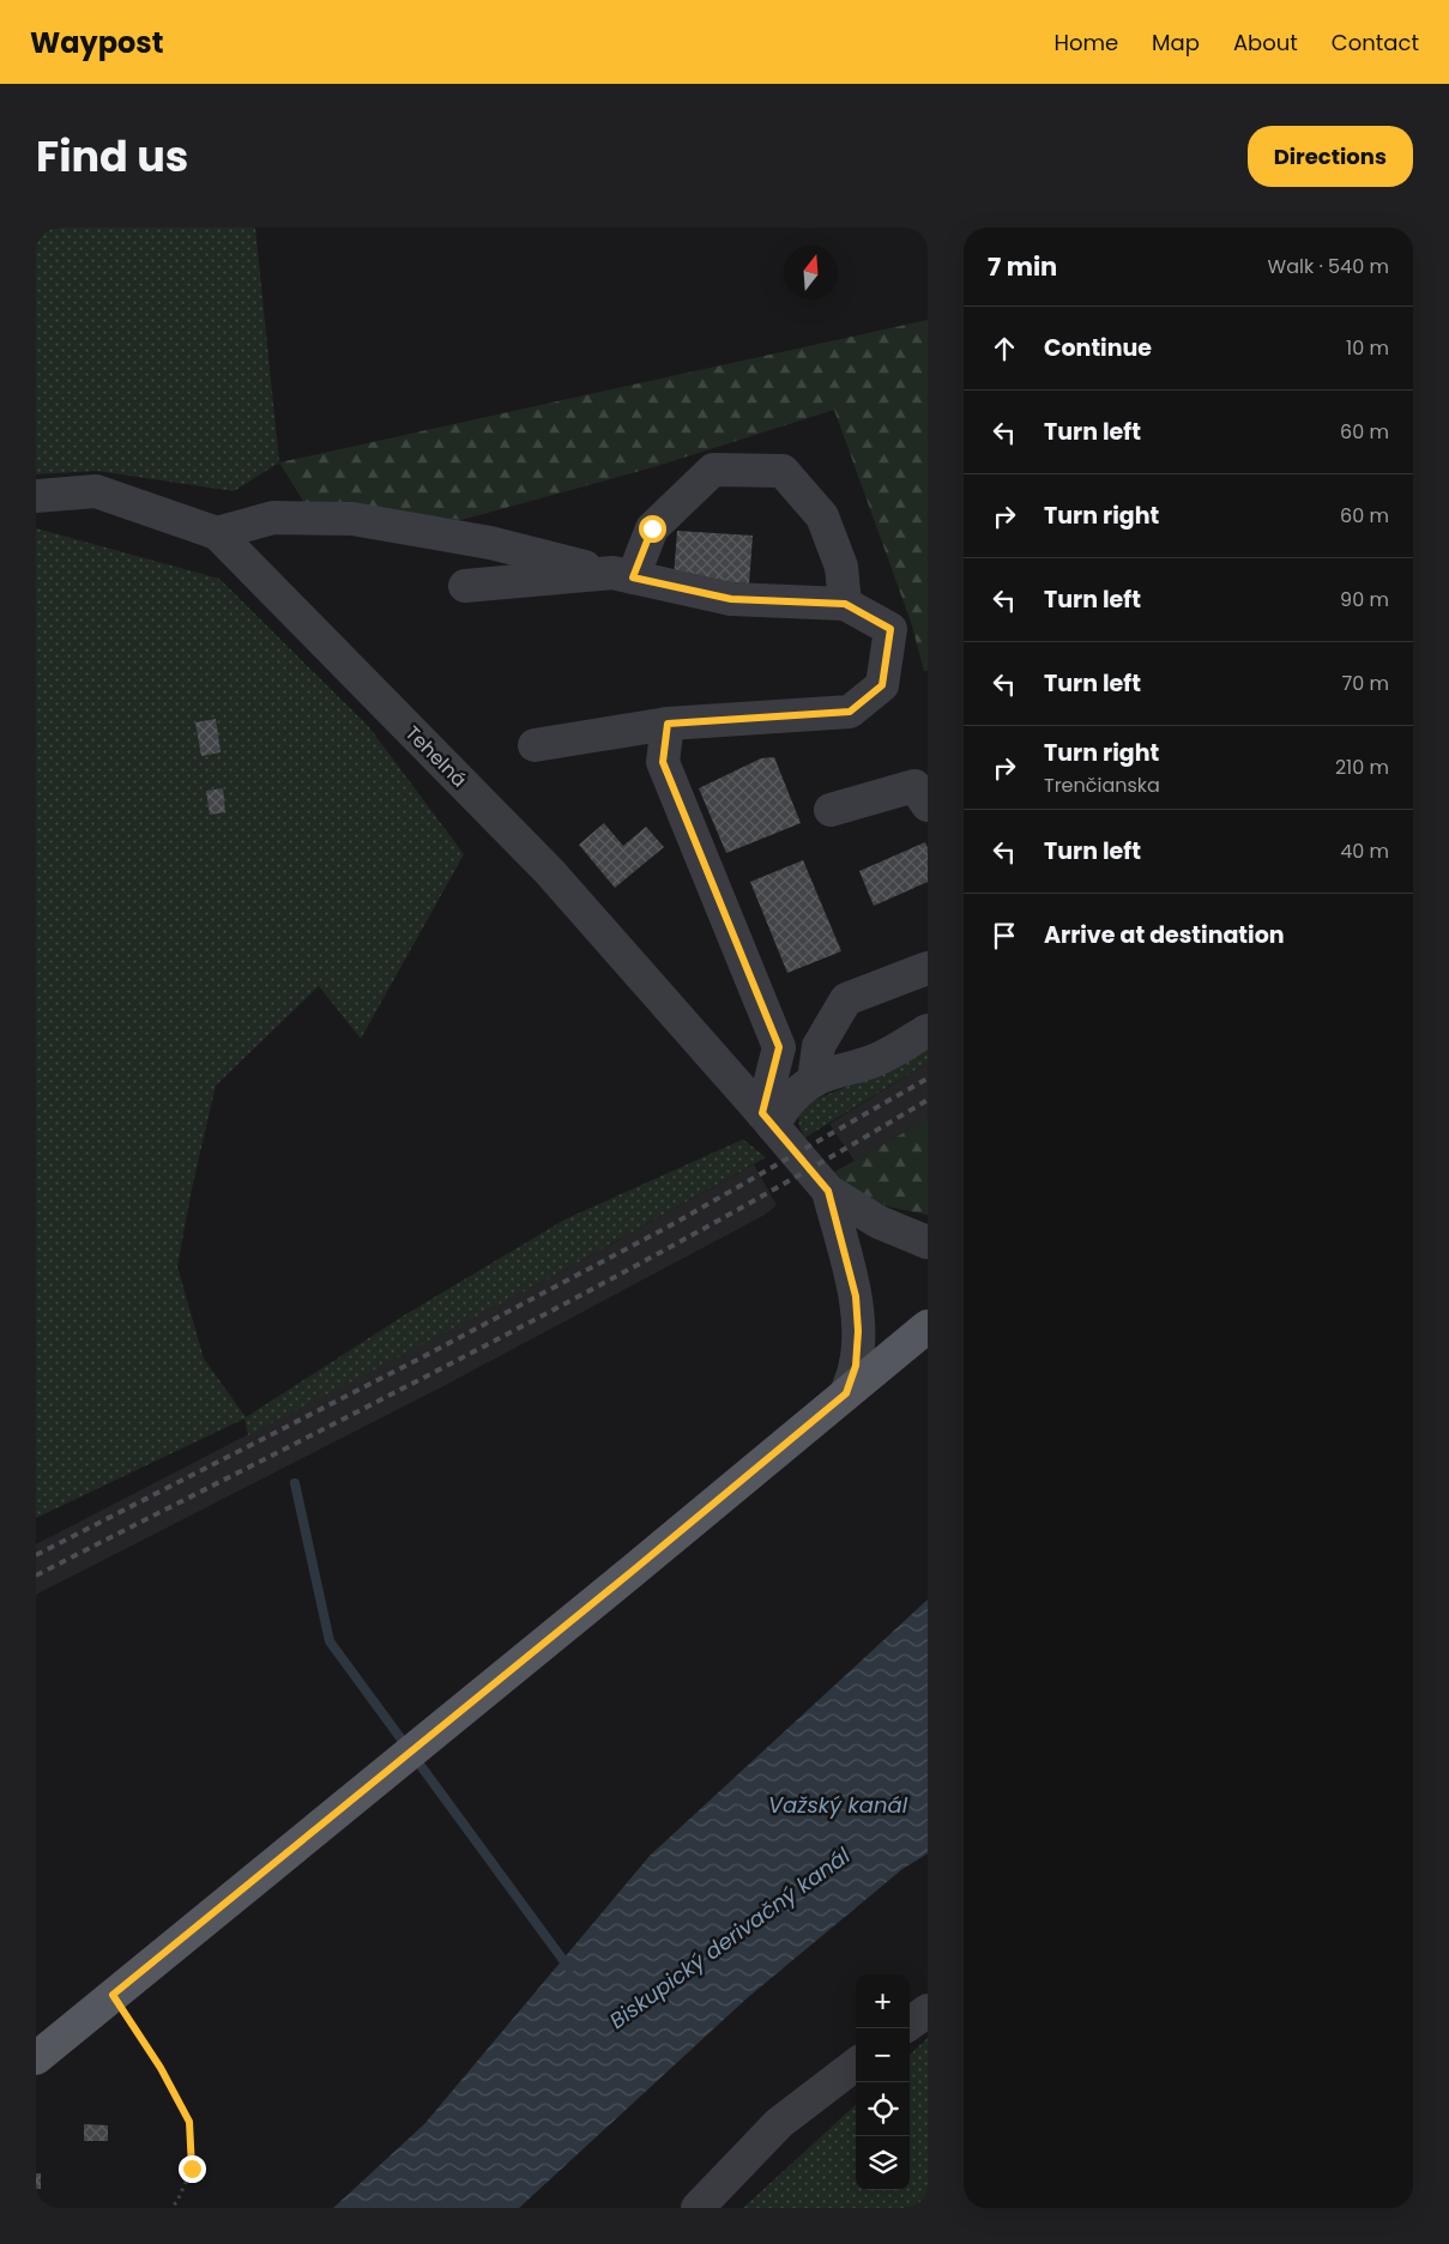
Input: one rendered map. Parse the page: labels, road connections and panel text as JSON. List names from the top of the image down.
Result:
{
  "streets": {
    "street": ["Tehelná"]
  },
  "water": ["Važský kanál", "Biskupický derivačný kanál"],
  "north": "top",
  "page": {
    "header": "Waypost",
    "nav": [
      "Home",
      "Map",
      "About",
      "Contact"
    ],
    "title": "Find us",
    "buttons": "Directions",
    "heading": ["7 min", "Walk · 540 m"],
    "list": [
      ["Continue", "10 m"],
      ["Turn left", "60 m"],
      ["Turn right", "60 m"],
      ["Turn left", "90 m"],
      ["Turn left", "70 m"],
      ["Turn right", "Trenčianska", "210 m"],
      ["Turn left", "40 m"],
      "Arrive at destination"
    ],
    "map_buttons": ["+", "−"]
  }
}
